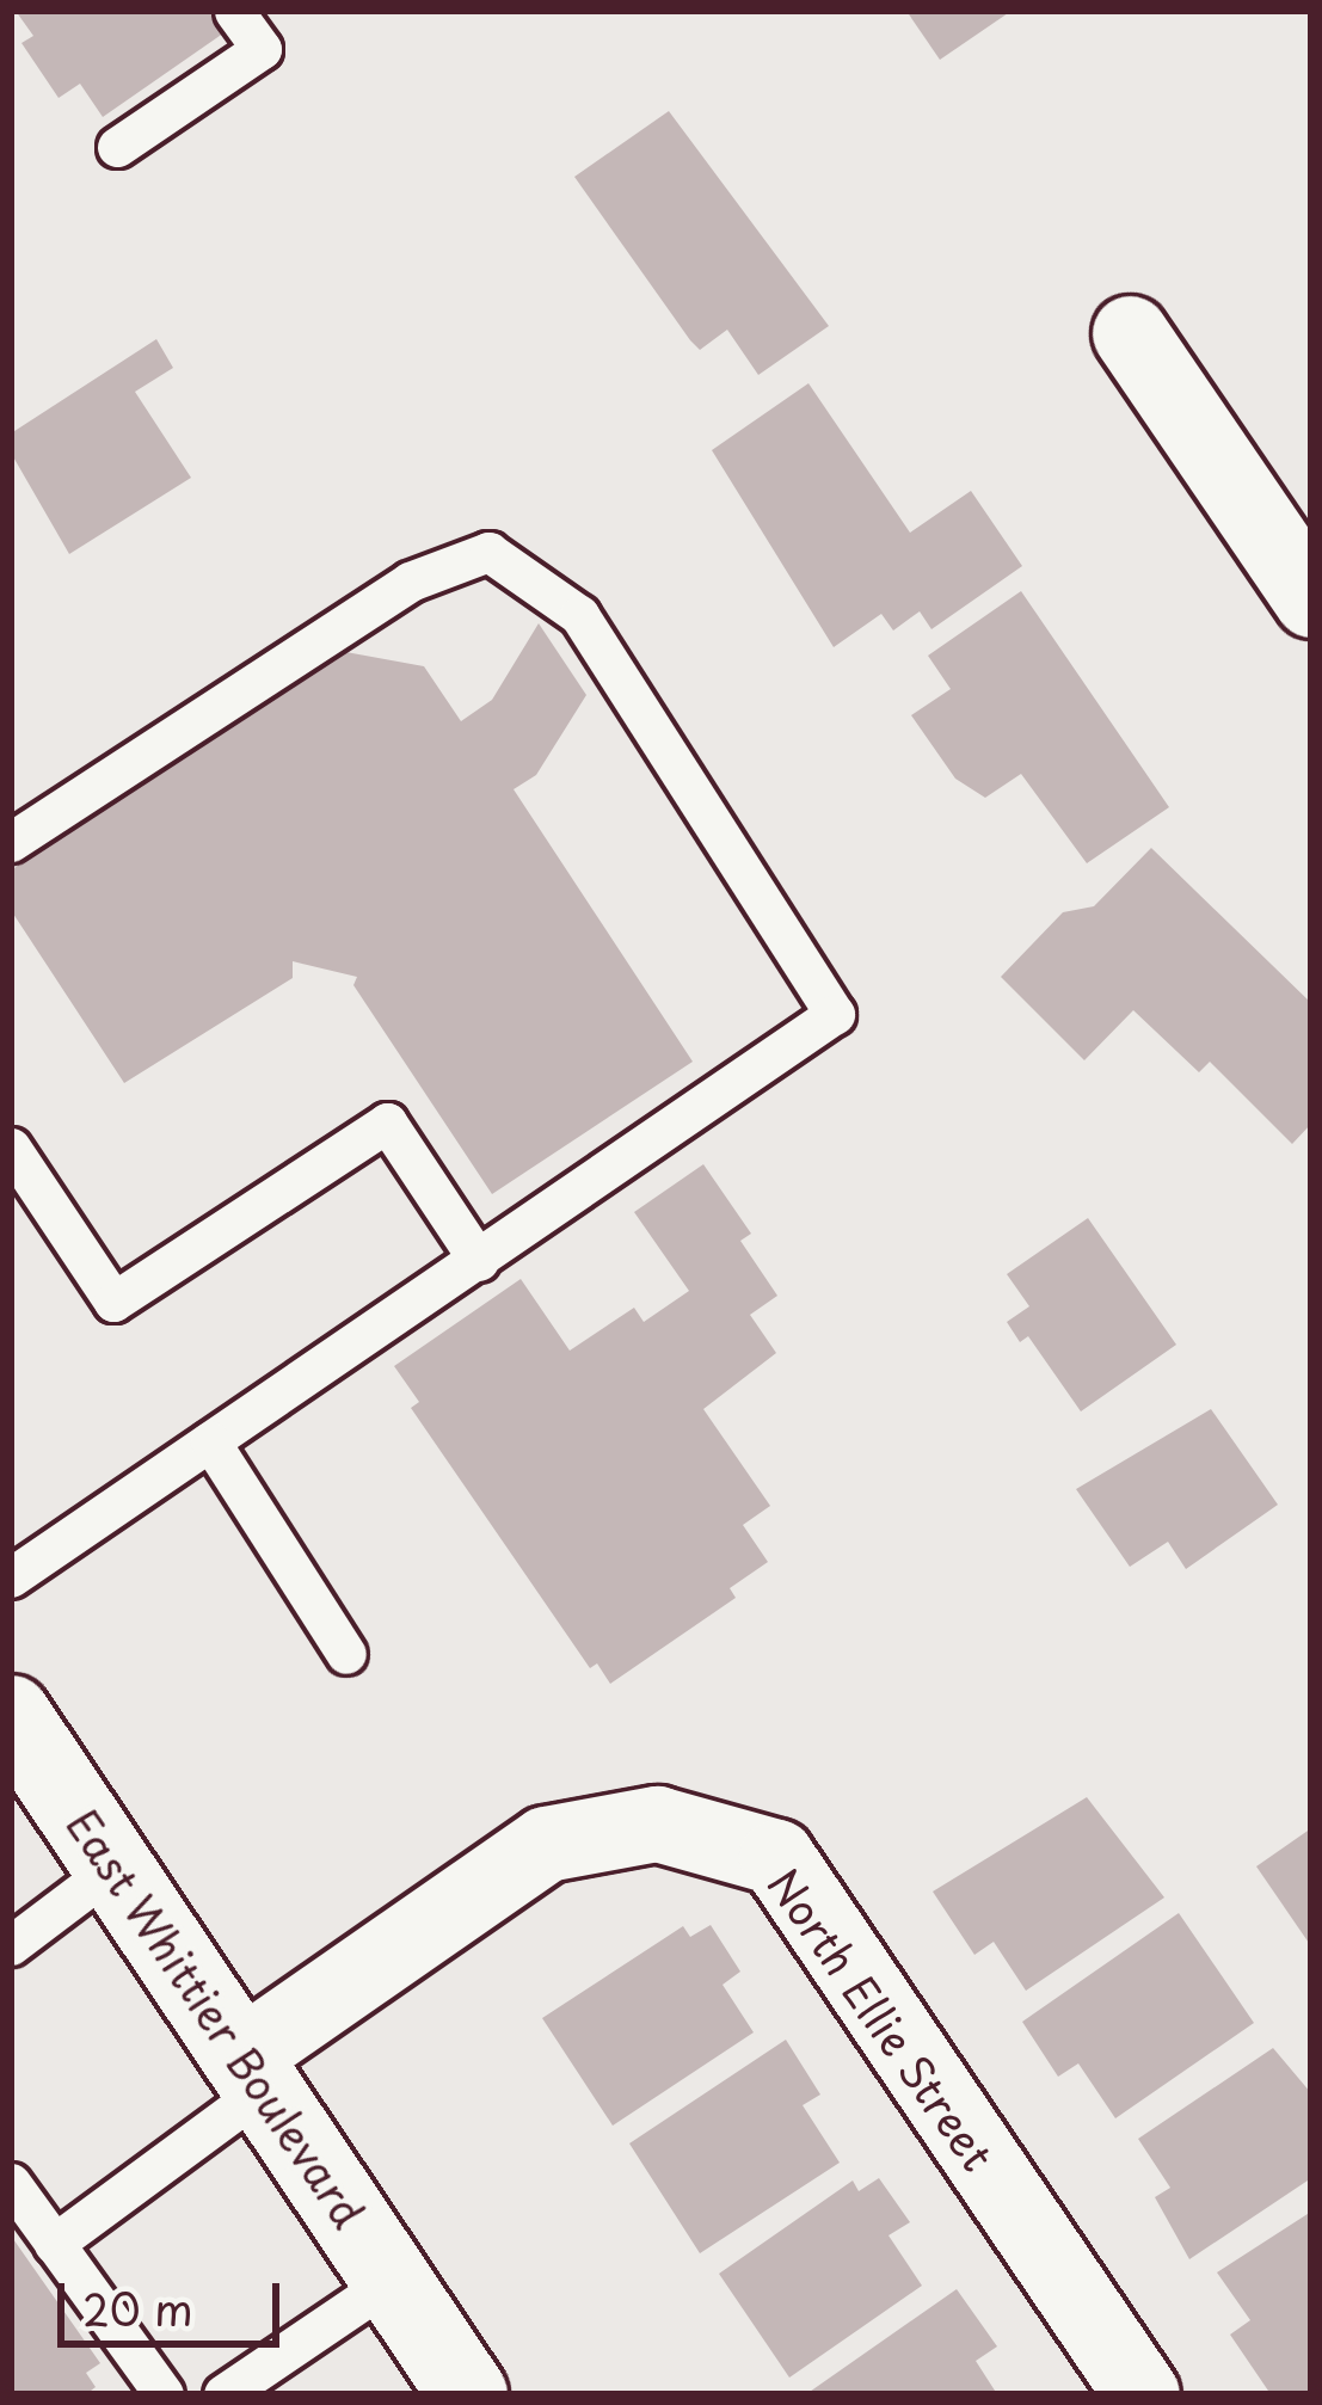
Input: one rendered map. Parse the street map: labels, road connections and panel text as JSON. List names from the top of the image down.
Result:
{
  "streets": {
    "main road": ["East Whittier Boulevard"],
    "street": ["North Ellie Street"]
  },
  "crossings": [
    ["East Whittier Boulevard", "North Ellie Street"]
  ],
  "scale_bar": "20 m"
}
